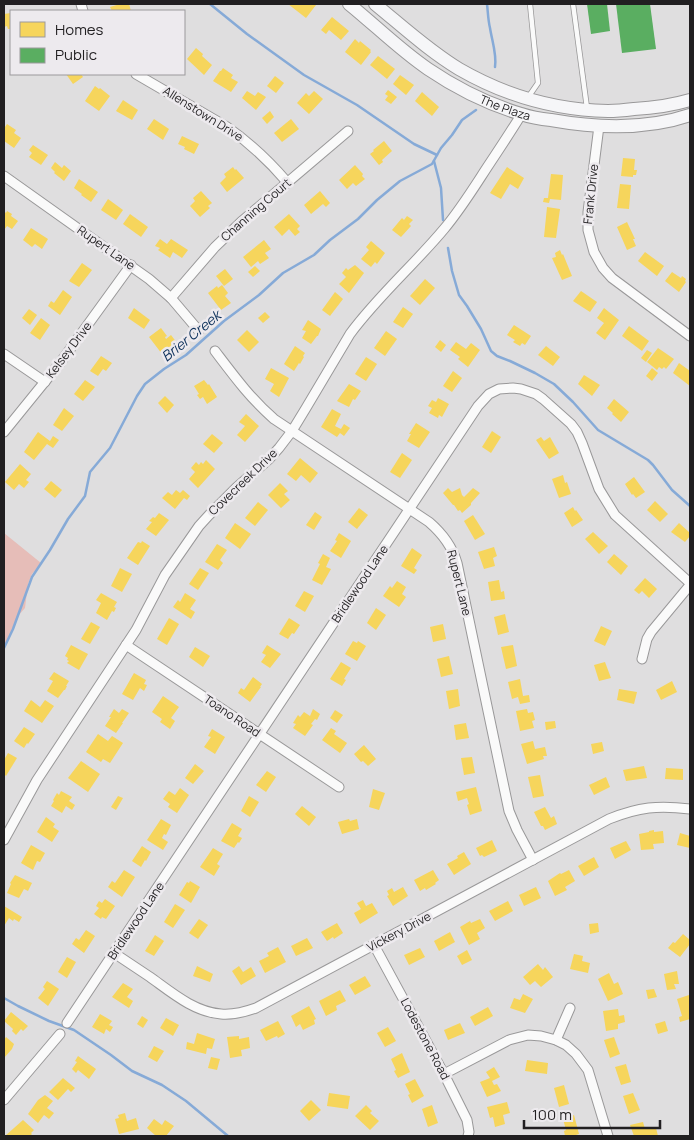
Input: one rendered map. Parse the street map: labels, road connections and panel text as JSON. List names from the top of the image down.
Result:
{
  "streets": {
    "main road": ["The Plaza"],
    "street": [
      "Allenstown Drive",
      "Frank Drive",
      "Channing Court",
      "Rupert Lane",
      "Kelsey Drive",
      "Covecreek Drive",
      "Bridlewood Lane",
      "Toano Road",
      "Vickery Drive",
      "Lodestone Road"
    ]
  },
  "crossings": [
    ["The Plaza", "Frank Drive"],
    ["The Plaza", "Covecreek Drive"],
    ["Allenstown Drive", "Channing Court"],
    ["Channing Court", "Rupert Lane"],
    ["Rupert Lane", "Kelsey Drive"],
    ["Rupert Lane", "Covecreek Drive"],
    ["Rupert Lane", "Bridlewood Lane"],
    ["Rupert Lane", "Vickery Drive"],
    ["Covecreek Drive", "Toano Road"],
    ["Bridlewood Lane", "Toano Road"],
    ["Bridlewood Lane", "Vickery Drive"],
    ["Vickery Drive", "Lodestone Road"]
  ],
  "water": ["Brier Creek"],
  "legend": ["Homes", "Public"],
  "scale_bar": "100 m"
}
